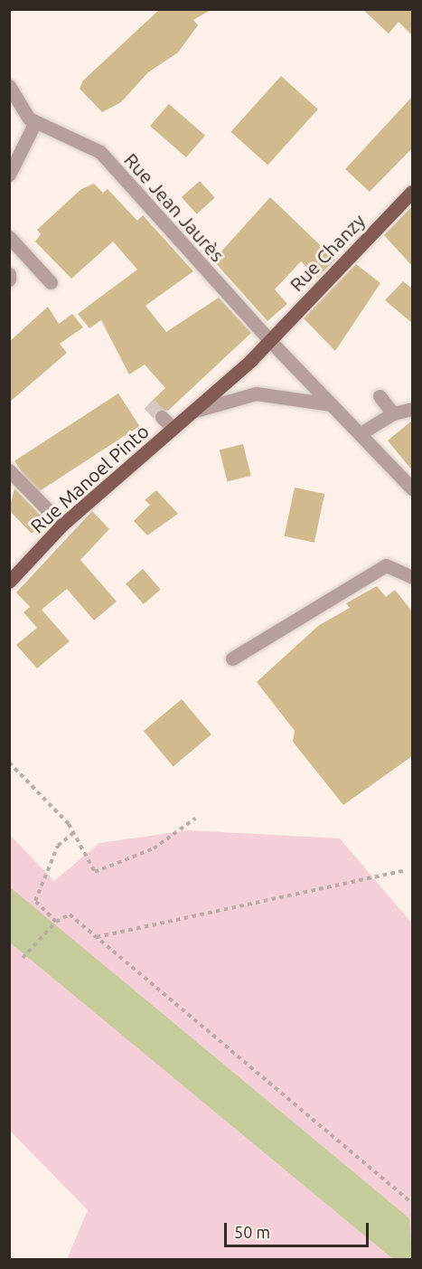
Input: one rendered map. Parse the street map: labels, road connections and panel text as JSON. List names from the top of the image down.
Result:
{
  "streets": {
    "main road": ["Rue Chanzy", "Rue Manoel Pinto"],
    "street": ["Rue Jean Jaurès"]
  },
  "crossings": [
    ["Rue Jean Jaurès", "Rue Chanzy"],
    ["Rue Jean Jaurès", "Rue Manoel Pinto"],
    ["Rue Chanzy", "Rue Manoel Pinto"]
  ],
  "scale_bar": "50 m"
}
